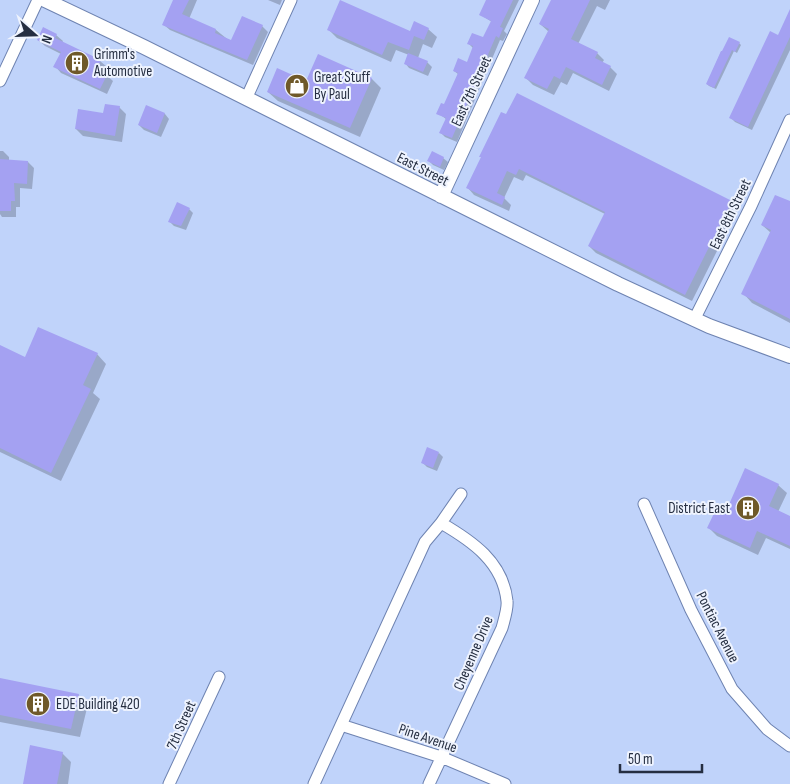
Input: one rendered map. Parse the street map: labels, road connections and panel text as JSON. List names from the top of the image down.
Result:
{
  "streets": {
    "main road": ["East 7th Street", "East Street"],
    "street": [
      "East 8th Street",
      "Pontiac Avenue",
      "Cheyenne Drive",
      "7th Street",
      "Pine Avenue"
    ]
  },
  "crossings": [
    ["East 7th Street", "East Street"],
    ["East Street", "East 8th Street"],
    ["Cheyenne Drive", "Pine Avenue"]
  ],
  "places": {
    "building": ["Grimm's Automotive", "District East", "EDE Building 420"],
    "shop": ["Great Stuff By Paul"]
  },
  "scale_bar": "50 m",
  "north": "right"
}
